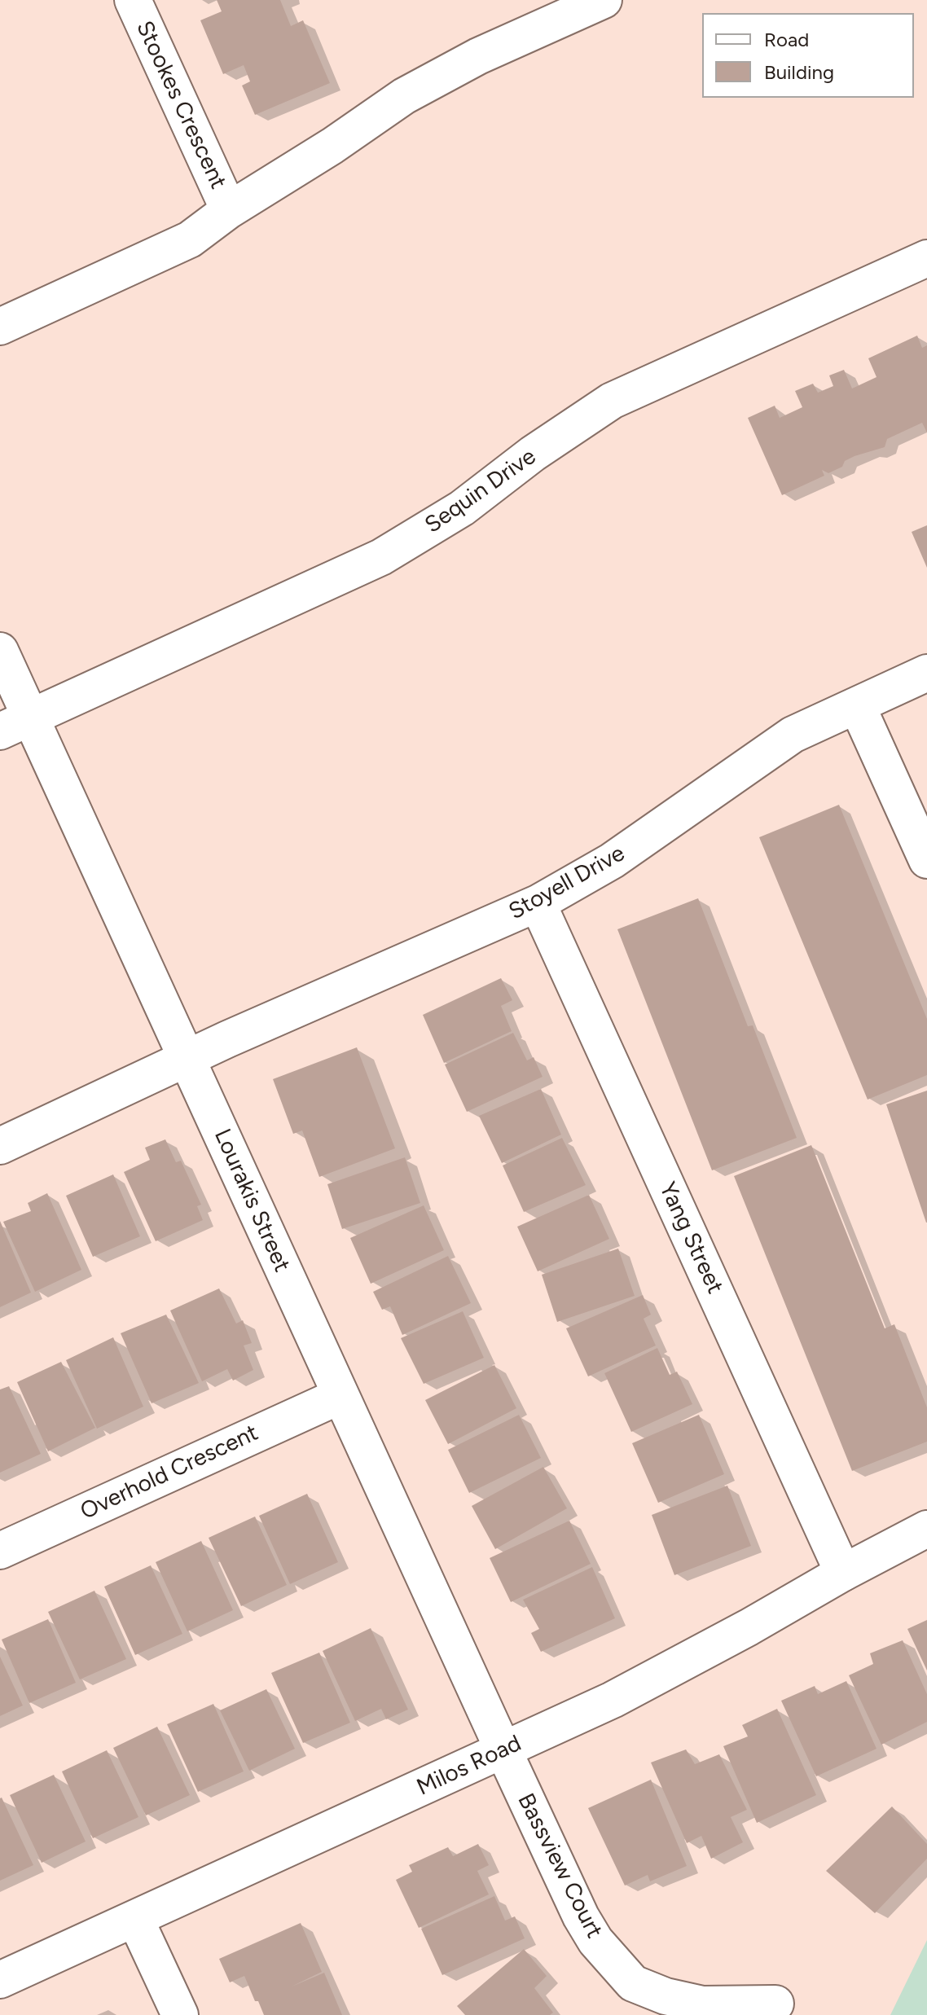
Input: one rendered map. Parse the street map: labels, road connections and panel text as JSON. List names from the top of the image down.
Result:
{
  "streets": {
    "street": [
      "Stookes Crescent",
      "Sequin Drive",
      "Stoyell Drive",
      "Lourakis Street",
      "Yang Street",
      "Overhold Crescent",
      "Milos Road",
      "Bassview Court"
    ]
  },
  "crossings": [
    ["Sequin Drive", "Lourakis Street"],
    ["Stoyell Drive", "Lourakis Street"],
    ["Stoyell Drive", "Yang Street"],
    ["Lourakis Street", "Overhold Crescent"],
    ["Lourakis Street", "Milos Road"],
    ["Lourakis Street", "Bassview Court"],
    ["Yang Street", "Milos Road"],
    ["Milos Road", "Bassview Court"]
  ],
  "legend": ["Road", "Building"]
}
